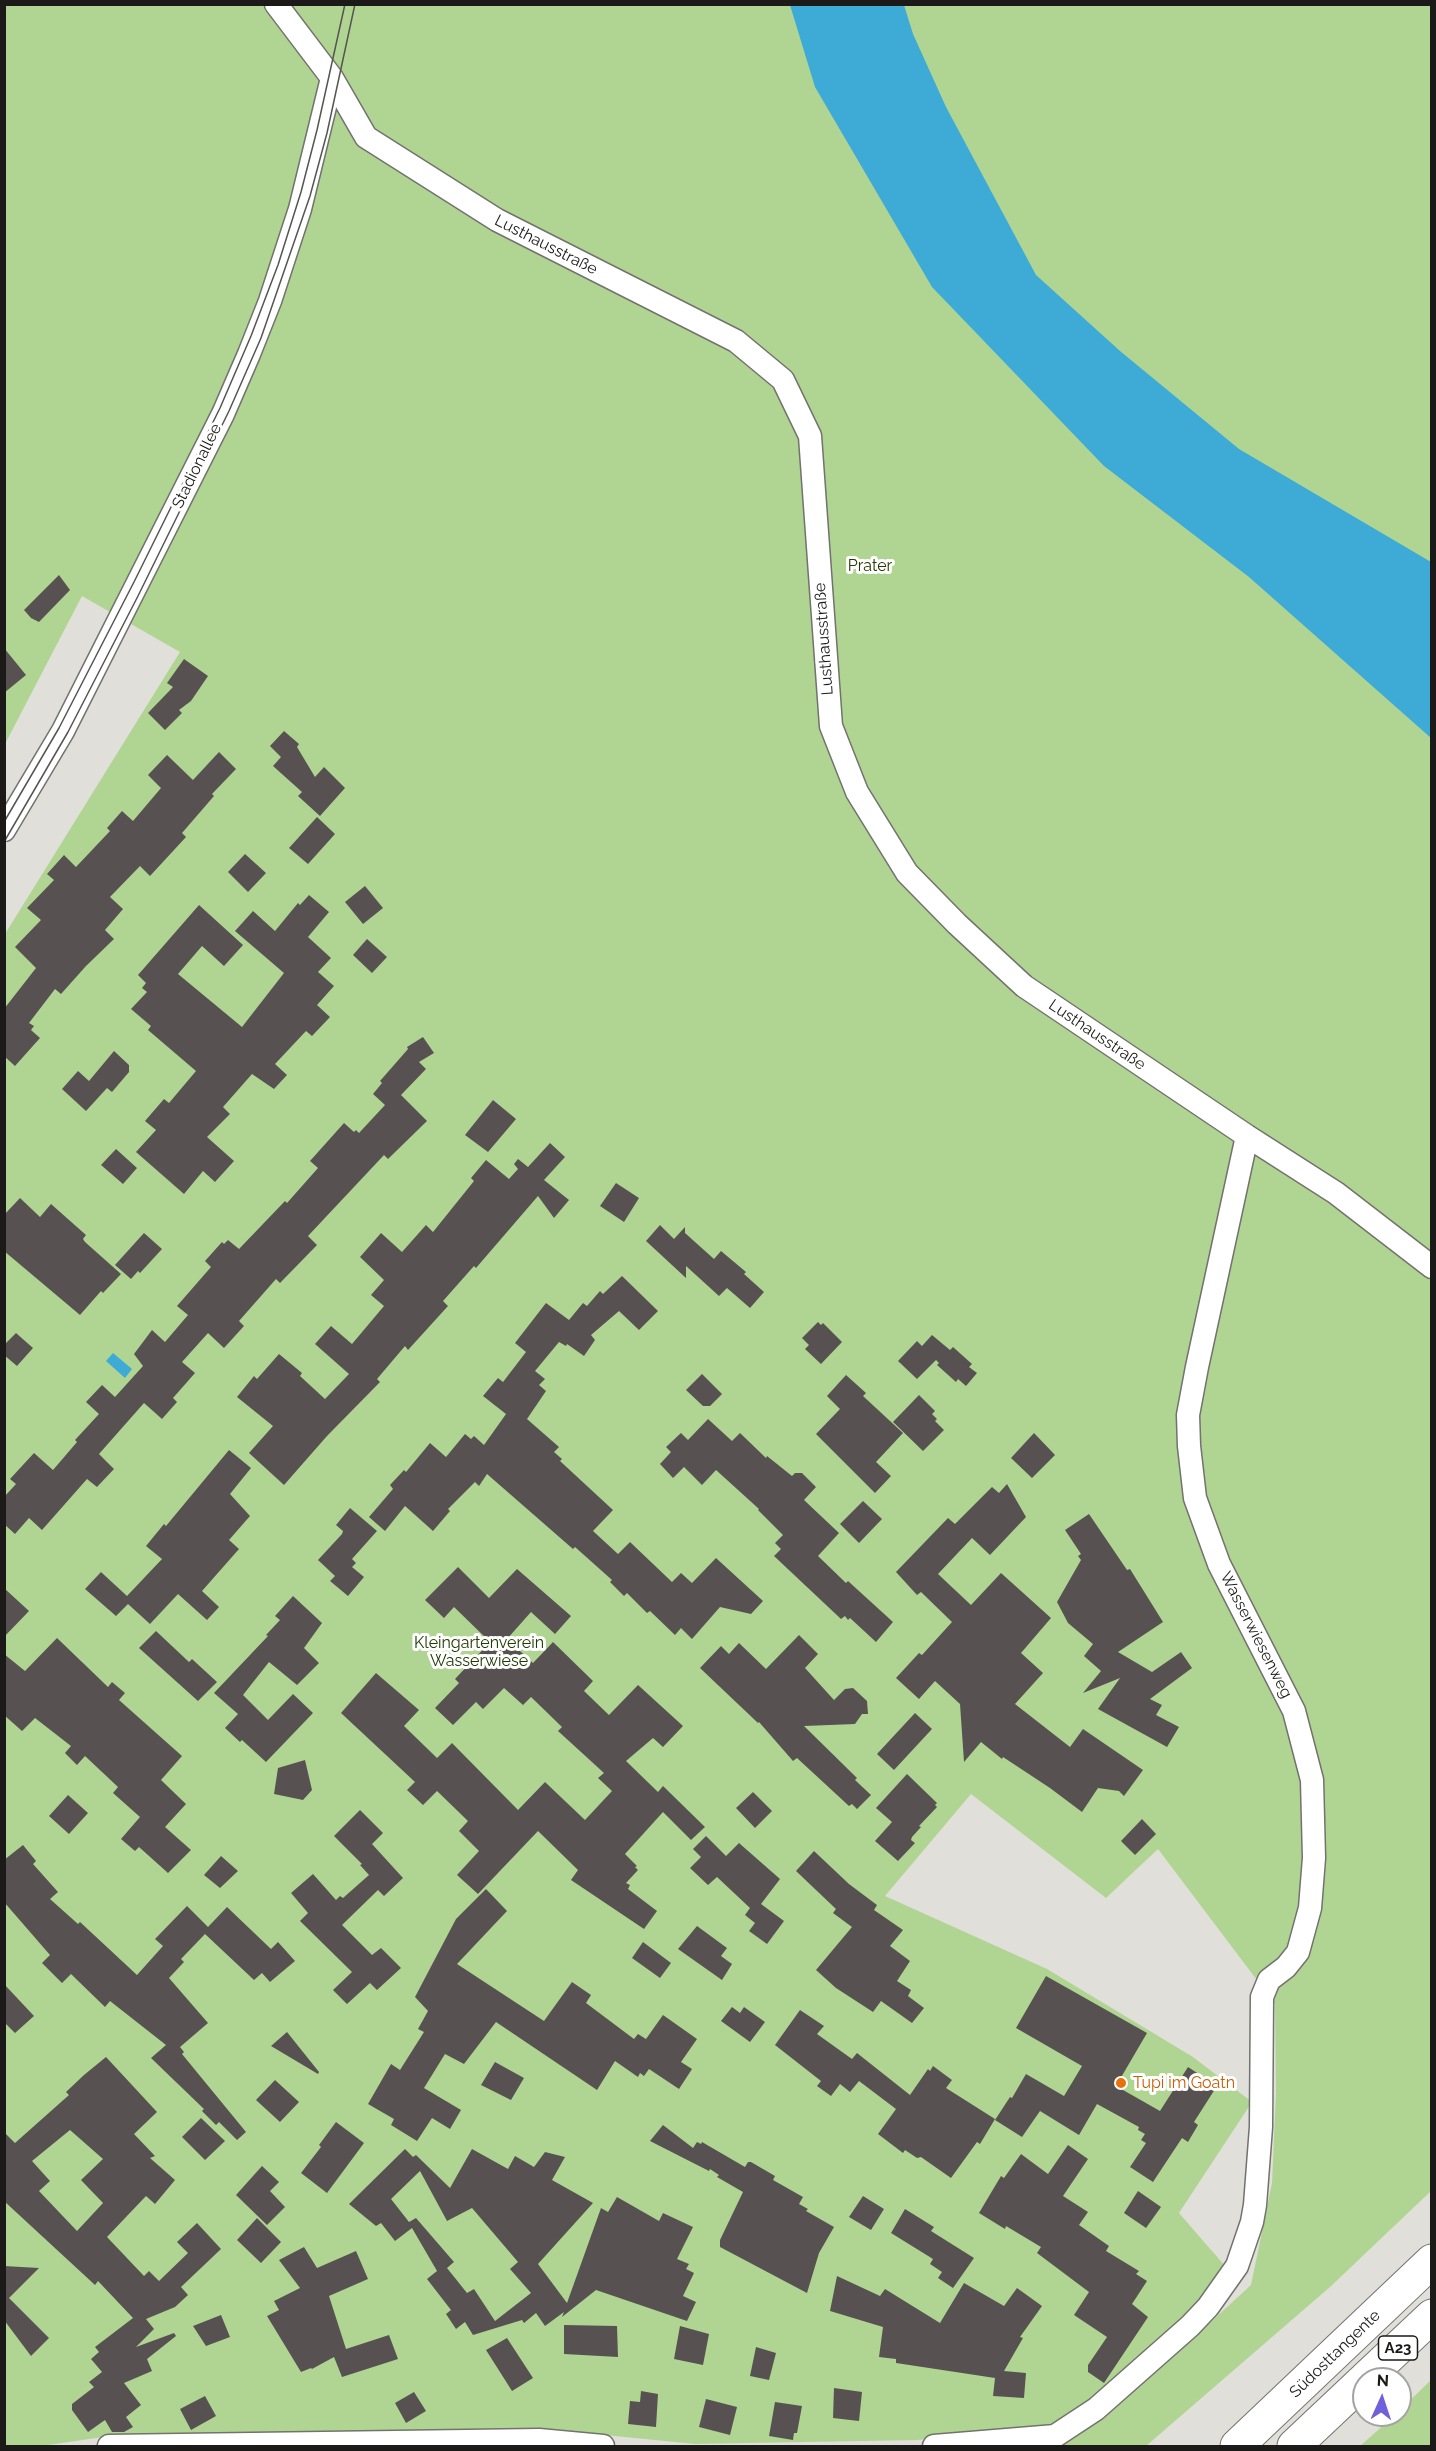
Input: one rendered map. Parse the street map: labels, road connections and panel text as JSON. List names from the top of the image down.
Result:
{
  "streets": {
    "highway": ["A23", "Südosttangente"],
    "street": ["Lusthausstraße", "Stadionallee", "Wasserwiesenweg"]
  },
  "crossings": [
    ["Lusthausstraße", "Stadionallee"],
    ["Lusthausstraße", "Wasserwiesenweg"]
  ],
  "parks": ["Prater", "Kleingartenverein Wasserwiese"],
  "places": ["Tupi im Goatn"],
  "north": "top"
}
